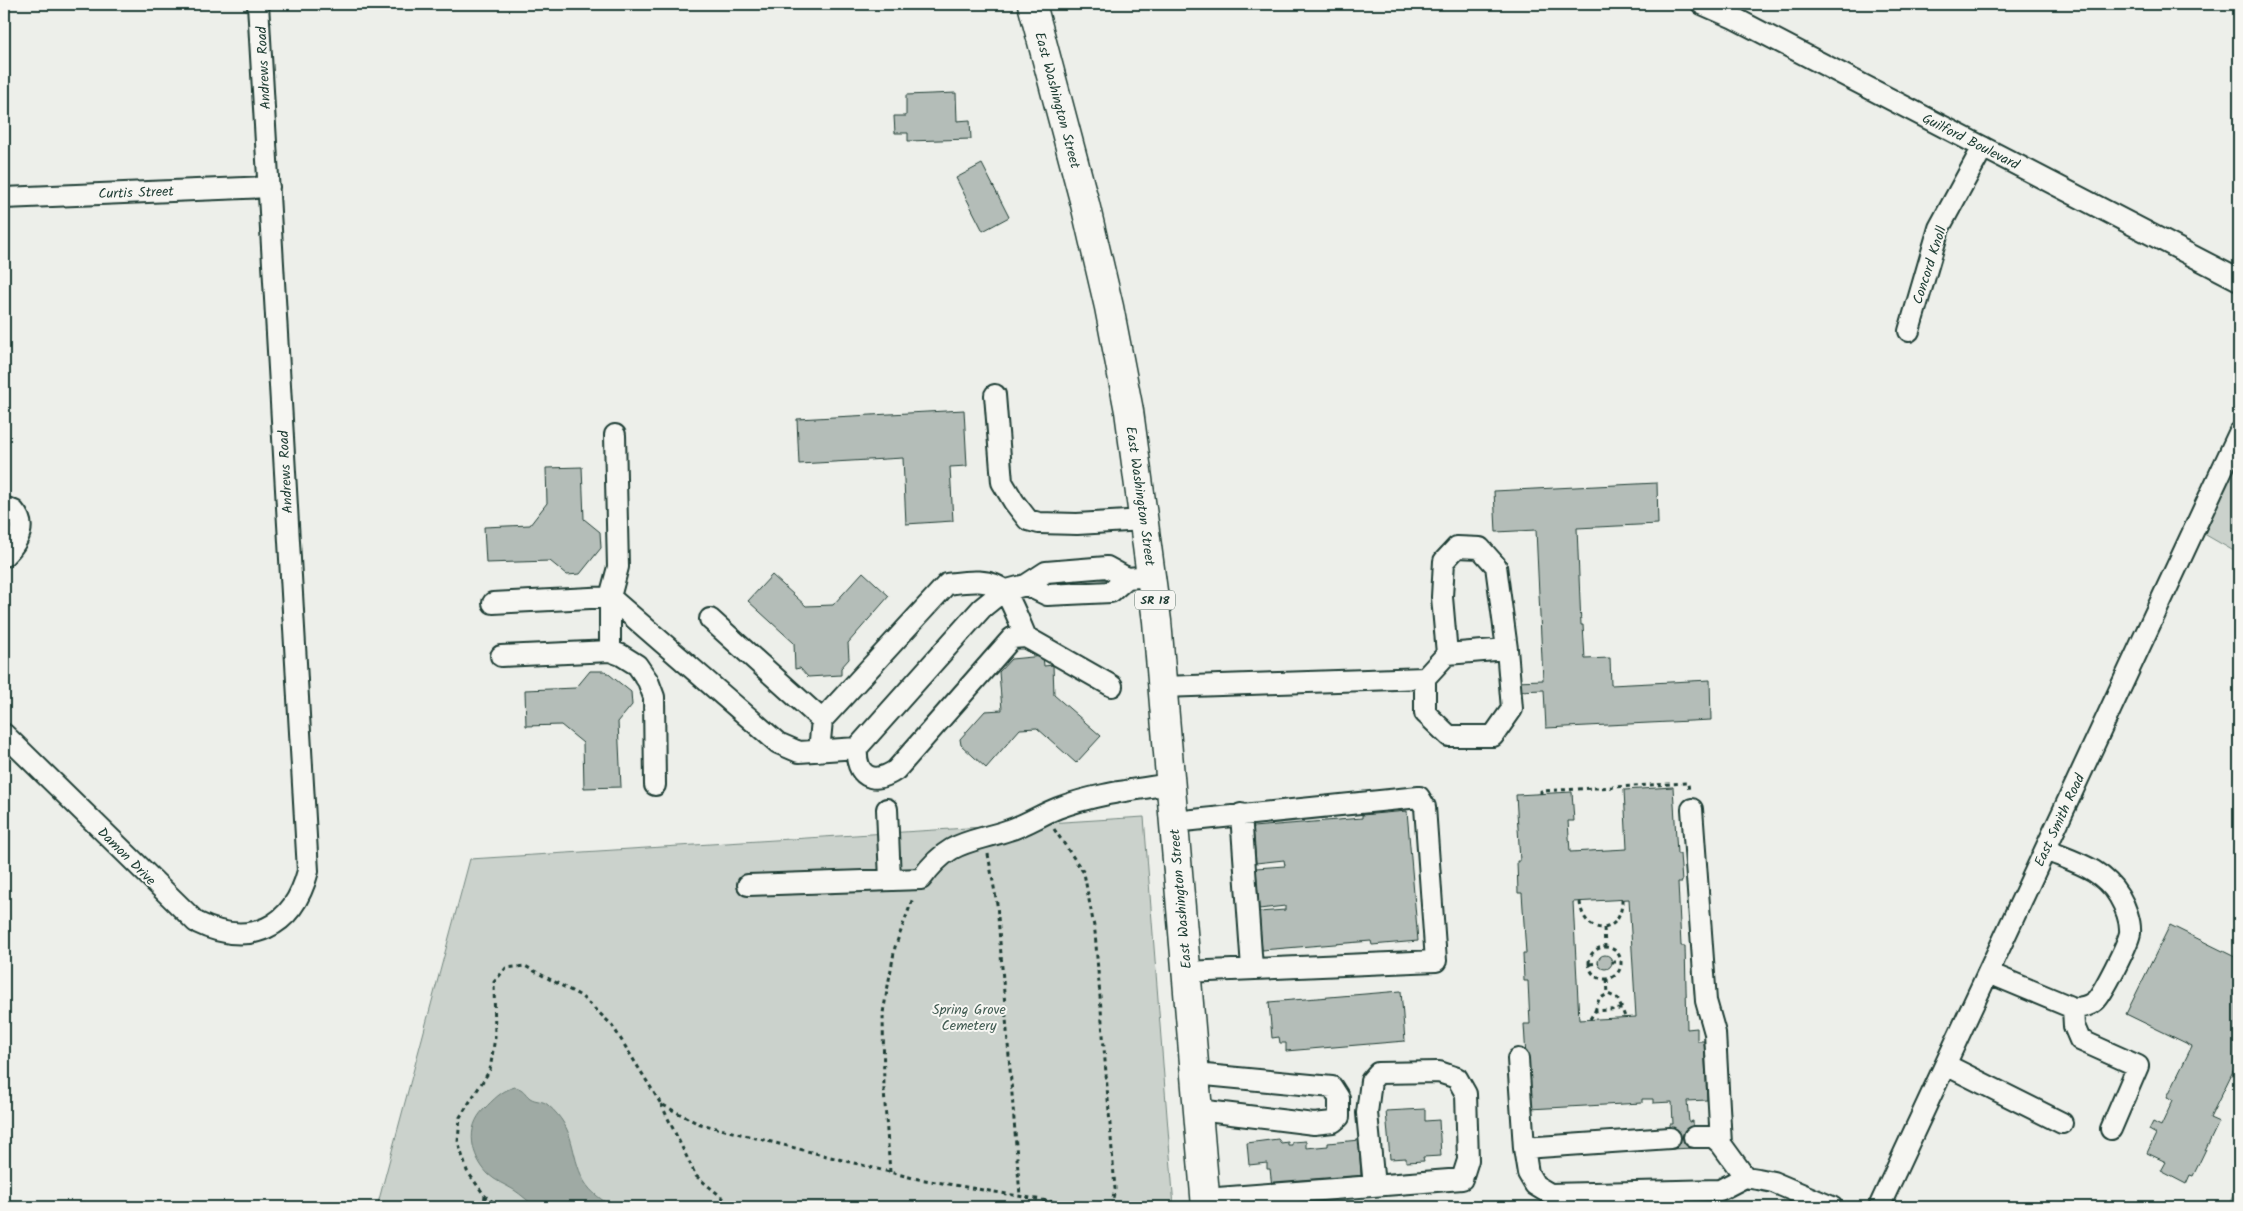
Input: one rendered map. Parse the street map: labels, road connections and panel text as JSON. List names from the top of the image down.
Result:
{
  "streets": {
    "highway": ["East Washington Street", "SR 18"],
    "street": [
      "Andrews Road",
      "Guilford Boulevard",
      "Curtis Street",
      "Concord Knoll",
      "East Smith Road",
      "Damon Drive"
    ]
  },
  "crossings": [
    ["Andrews Road", "Curtis Street"],
    ["Andrews Road", "Damon Drive"],
    ["Guilford Boulevard", "Concord Knoll"]
  ],
  "parks": ["Spring Grove Cemetery"]
}
